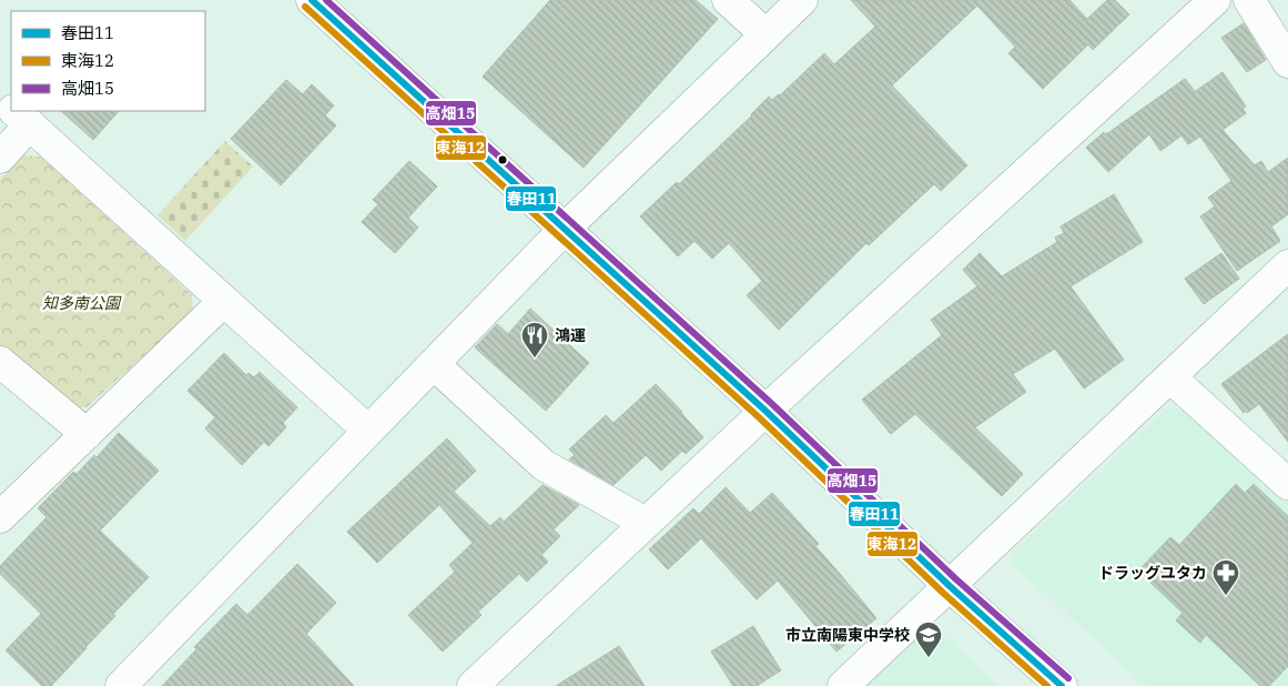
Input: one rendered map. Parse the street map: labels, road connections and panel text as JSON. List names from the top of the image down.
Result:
{
  "parks": ["知多南公園"],
  "places": {
    "restaurant": ["鴻運"],
    "pharmacy": ["ドラッグユタカ"],
    "school or university": ["市立南陽東中学校"]
  },
  "lines": ["transit line 春田11", "transit line 高畑15", "transit line 東海12"],
  "legend": ["春田11", "東海12", "高畑15"]
}
